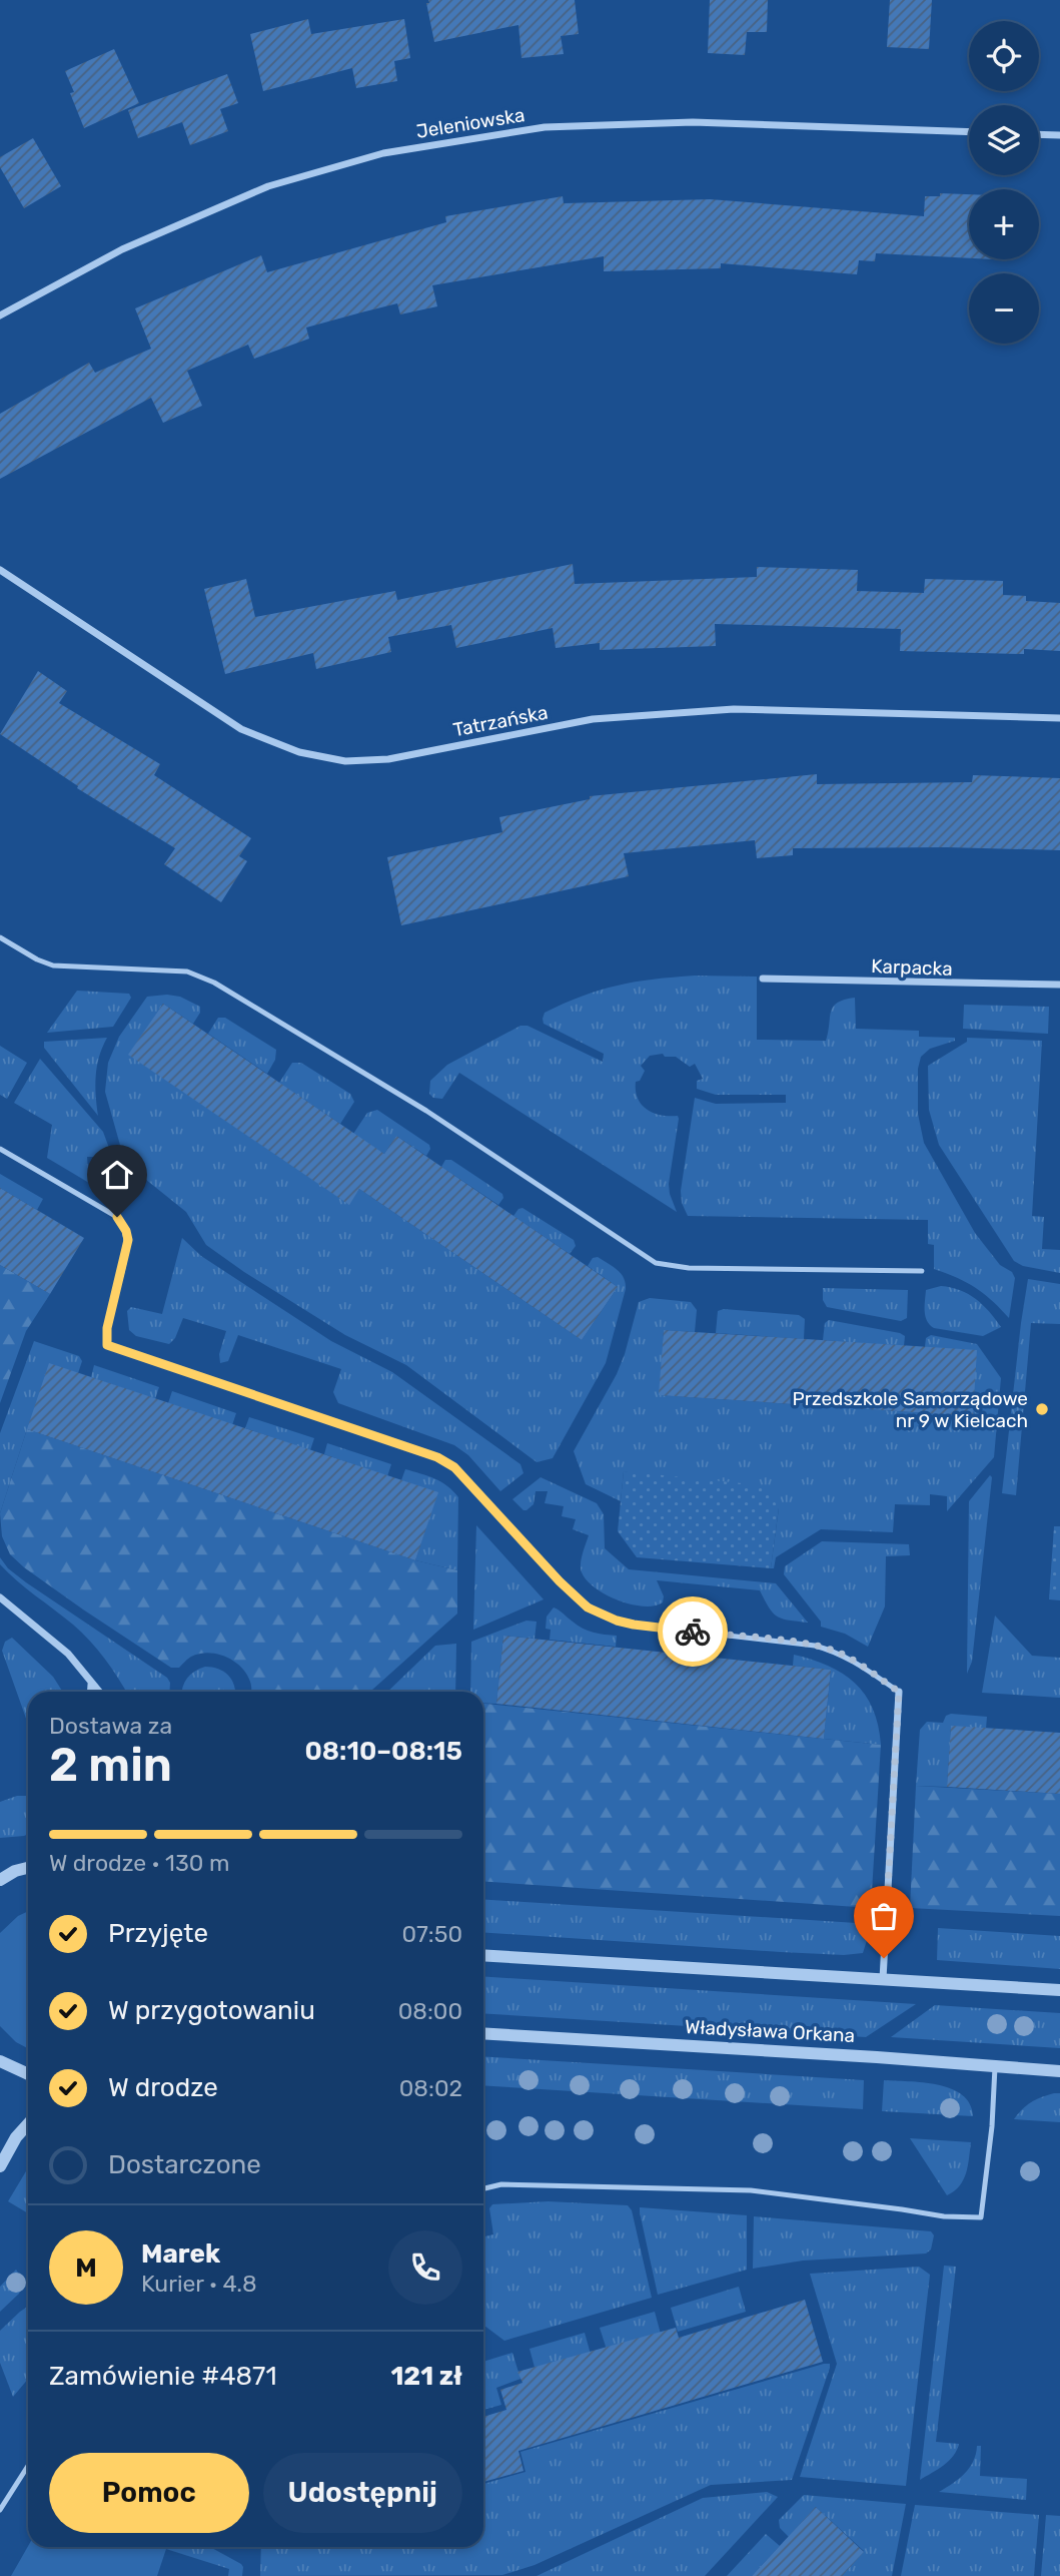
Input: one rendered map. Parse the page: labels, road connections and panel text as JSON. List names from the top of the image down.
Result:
{
  "streets": {
    "street": [
      "Jeleniowska",
      "Tatrzańska",
      "Karpacka",
      "Władysława Orkana"
    ]
  },
  "places": ["Przedszkole Samorządowe nr 9 w Kielcach"],
  "page": {
    "map_buttons": ["+", "−"],
    "heading": ["2 min", "Dostawa za", "08:10–08:15"],
    "panel": [
      "Marek",
      "Kurier · 4.8",
      "Zamówienie #4871",
      "121 zł"
    ],
    "bar": "W drodze · 130 m",
    "list": [
      ["Przyjęte", "07:50"],
      ["W przygotowaniu", "08:00"],
      ["W drodze", "08:02"],
      "Dostarczone"
    ],
    "round": "M",
    "buttons": ["Pomoc", "Udostępnij"]
  }
}
